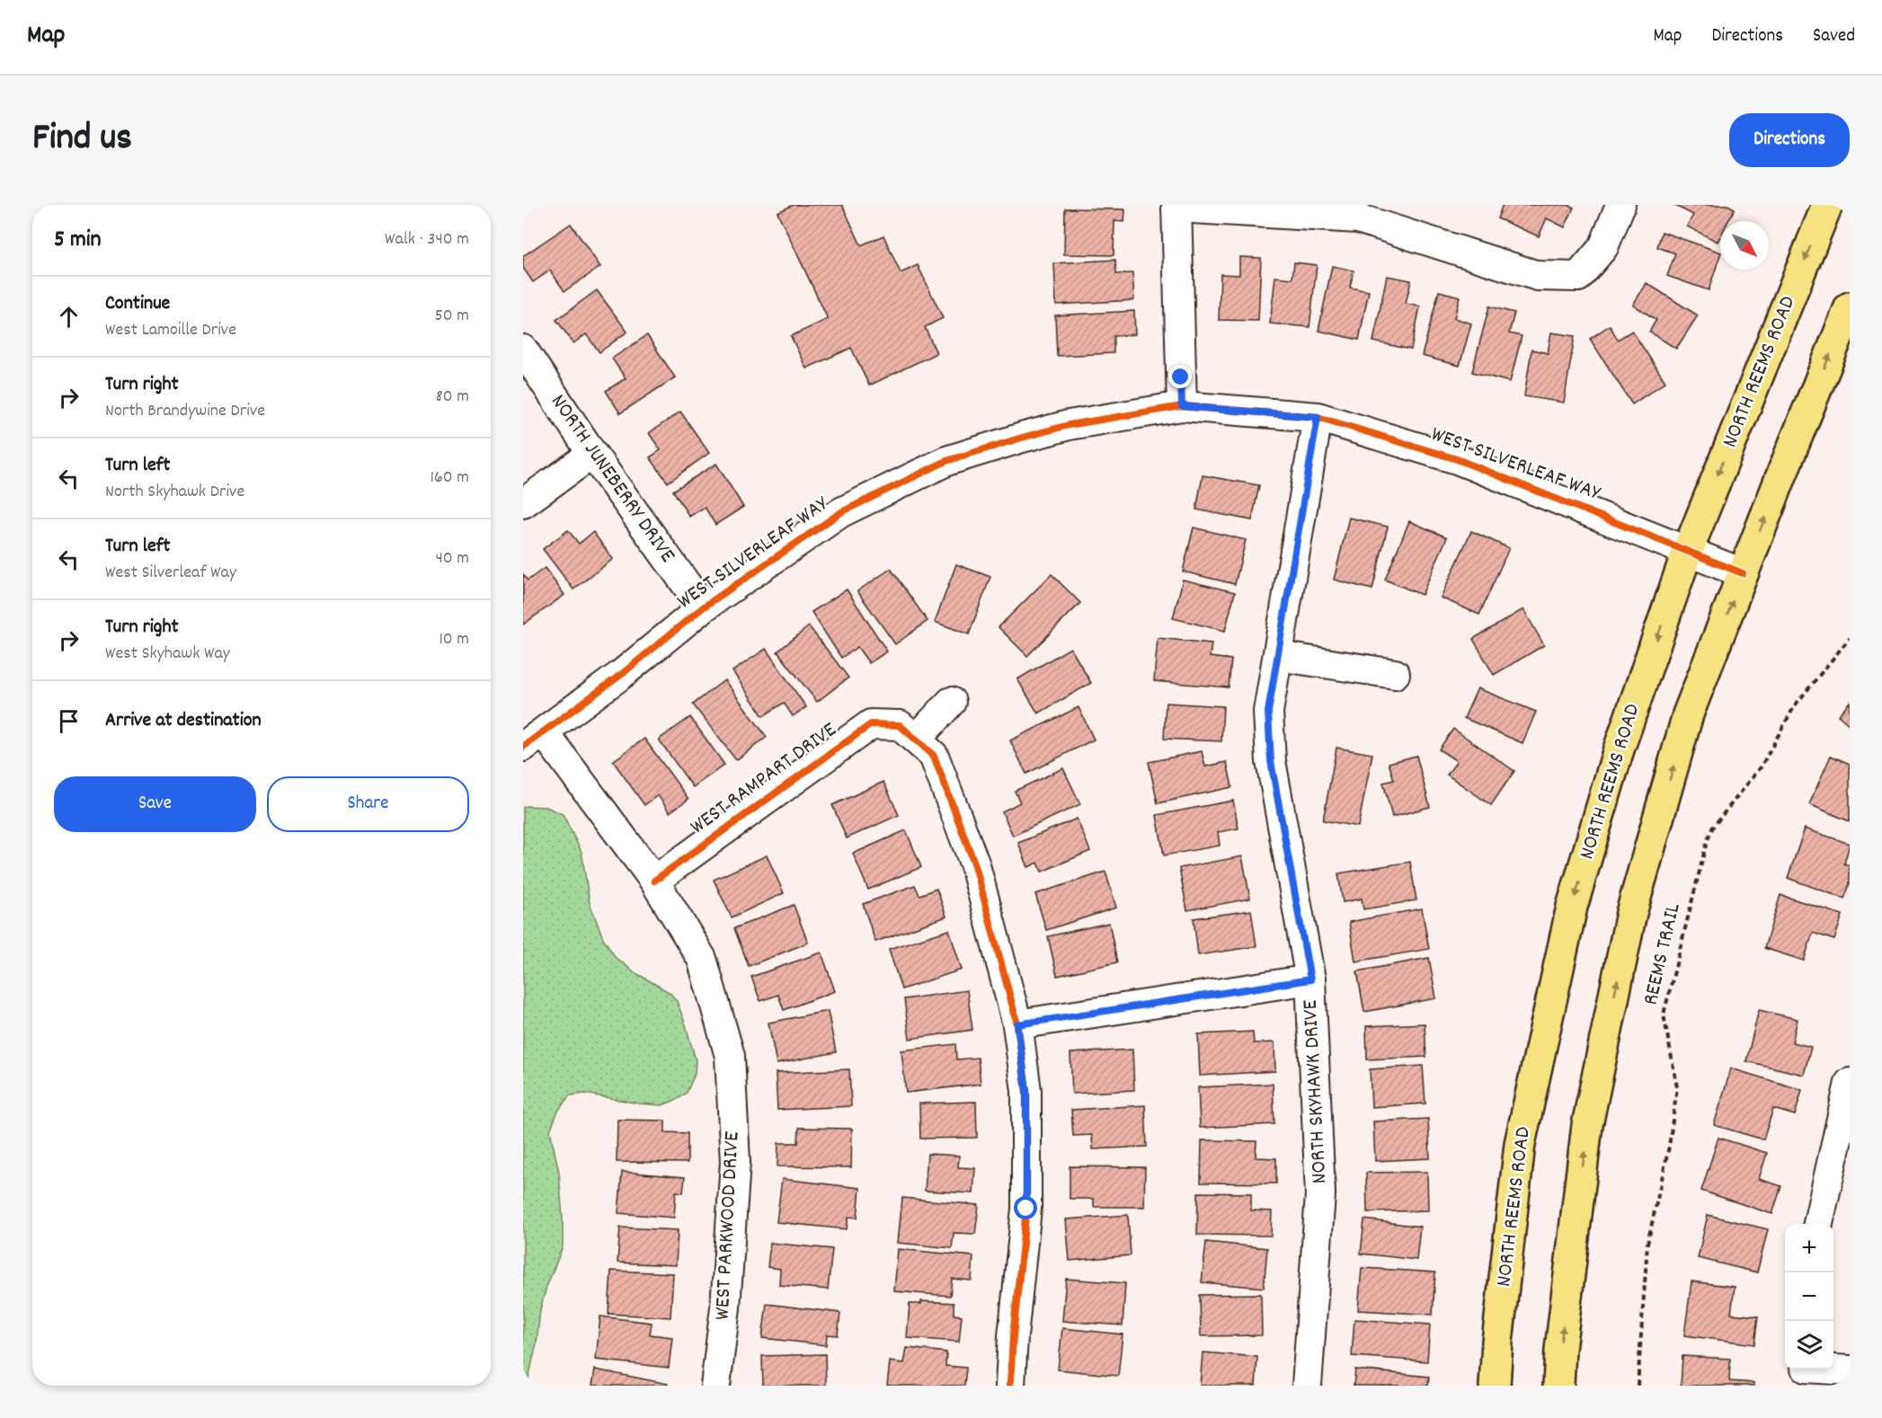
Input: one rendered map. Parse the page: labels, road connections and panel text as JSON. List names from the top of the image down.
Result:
{
  "streets": {
    "main road": ["NORTH REEMS ROAD"],
    "street": [
      "WEST SILVERLEAF WAY",
      "NORTH JUNEBERRY DRIVE",
      "WEST RAMPART DRIVE",
      "NORTH SKYHAWK DRIVE",
      "WEST PARKWOOD DRIVE"
    ],
    "path": ["REEMS TRAIL"]
  },
  "crossings": [
    ["NORTH REEMS ROAD", "WEST SILVERLEAF WAY"],
    ["WEST SILVERLEAF WAY", "NORTH JUNEBERRY DRIVE"],
    ["WEST SILVERLEAF WAY", "NORTH SKYHAWK DRIVE"],
    ["WEST SILVERLEAF WAY", "WEST PARKWOOD DRIVE"],
    ["WEST RAMPART DRIVE", "WEST PARKWOOD DRIVE"]
  ],
  "north": "bottom right",
  "page": {
    "header": "Map",
    "nav": ["Map", "Directions", "Saved"],
    "title": "Find us",
    "buttons": [
      "Directions",
      ["Save", "Share"]
    ],
    "heading": ["5 min", "Walk · 340 m"],
    "list": [
      ["Continue", "West Lamoille Drive", "50 m"],
      ["Turn right", "North Brandywine Drive", "80 m"],
      ["Turn left", "North Skyhawk Drive", "160 m"],
      ["Turn left", "West Silverleaf Way", "40 m"],
      ["Turn right", "West Skyhawk Way", "10 m"],
      "Arrive at destination"
    ],
    "map_buttons": ["+", "−"]
  }
}
